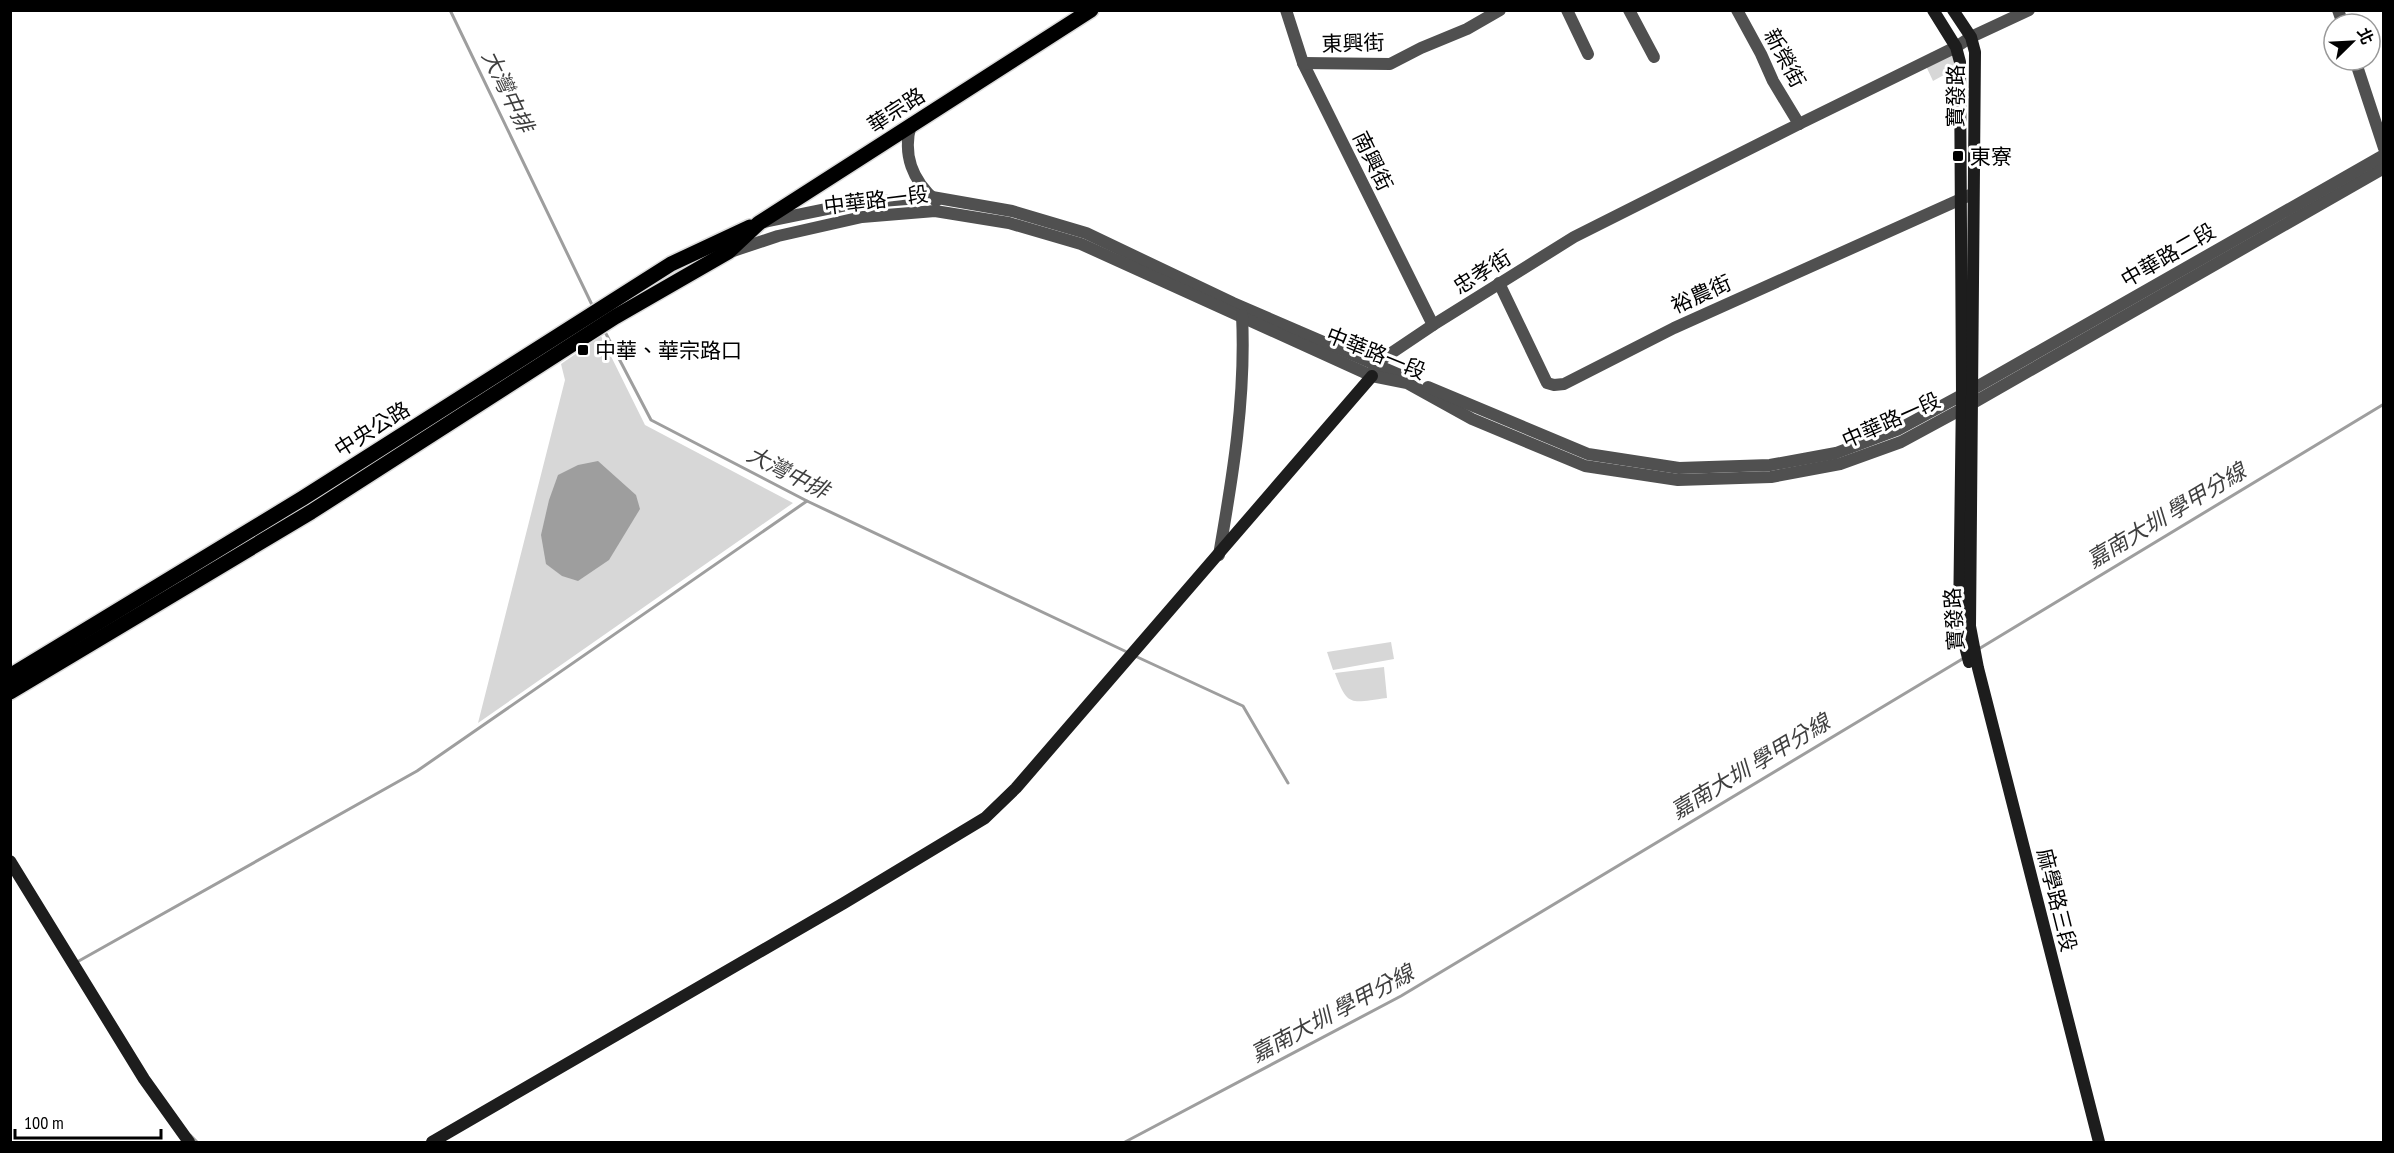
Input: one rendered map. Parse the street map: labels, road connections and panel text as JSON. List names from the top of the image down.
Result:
{
  "streets": {
    "main road": [
      "寶發路",
      "華宗路",
      "忠孝街",
      "中央公路",
      "麻學路三段"
    ],
    "street": [
      "東興街",
      "新榮街",
      "南興街",
      "中華路一段",
      "中華路二段",
      "裕農街"
    ]
  },
  "crossings": [
    ["東興街", "南興街"],
    ["新榮街", "忠孝街"],
    ["寶發路", "中華路一段"],
    ["寶發路", "中華路二段"],
    ["寶發路", "忠孝街"],
    ["寶發路", "裕農街"],
    ["寶發路", "麻學路三段"],
    ["華宗路", "中華路一段"],
    ["華宗路", "中央公路"],
    ["南興街", "忠孝街"],
    ["中華路一段", "中華路二段"],
    ["中華路一段", "忠孝街"],
    ["中華路一段", "中央公路"],
    ["忠孝街", "裕農街"]
  ],
  "water": ["大灣中排", "嘉南大圳 學甲分線"],
  "places": {
    "transit": ["東寮", "中華、華宗路口"]
  },
  "scale_bar": "100 m",
  "north": "top right"
}
